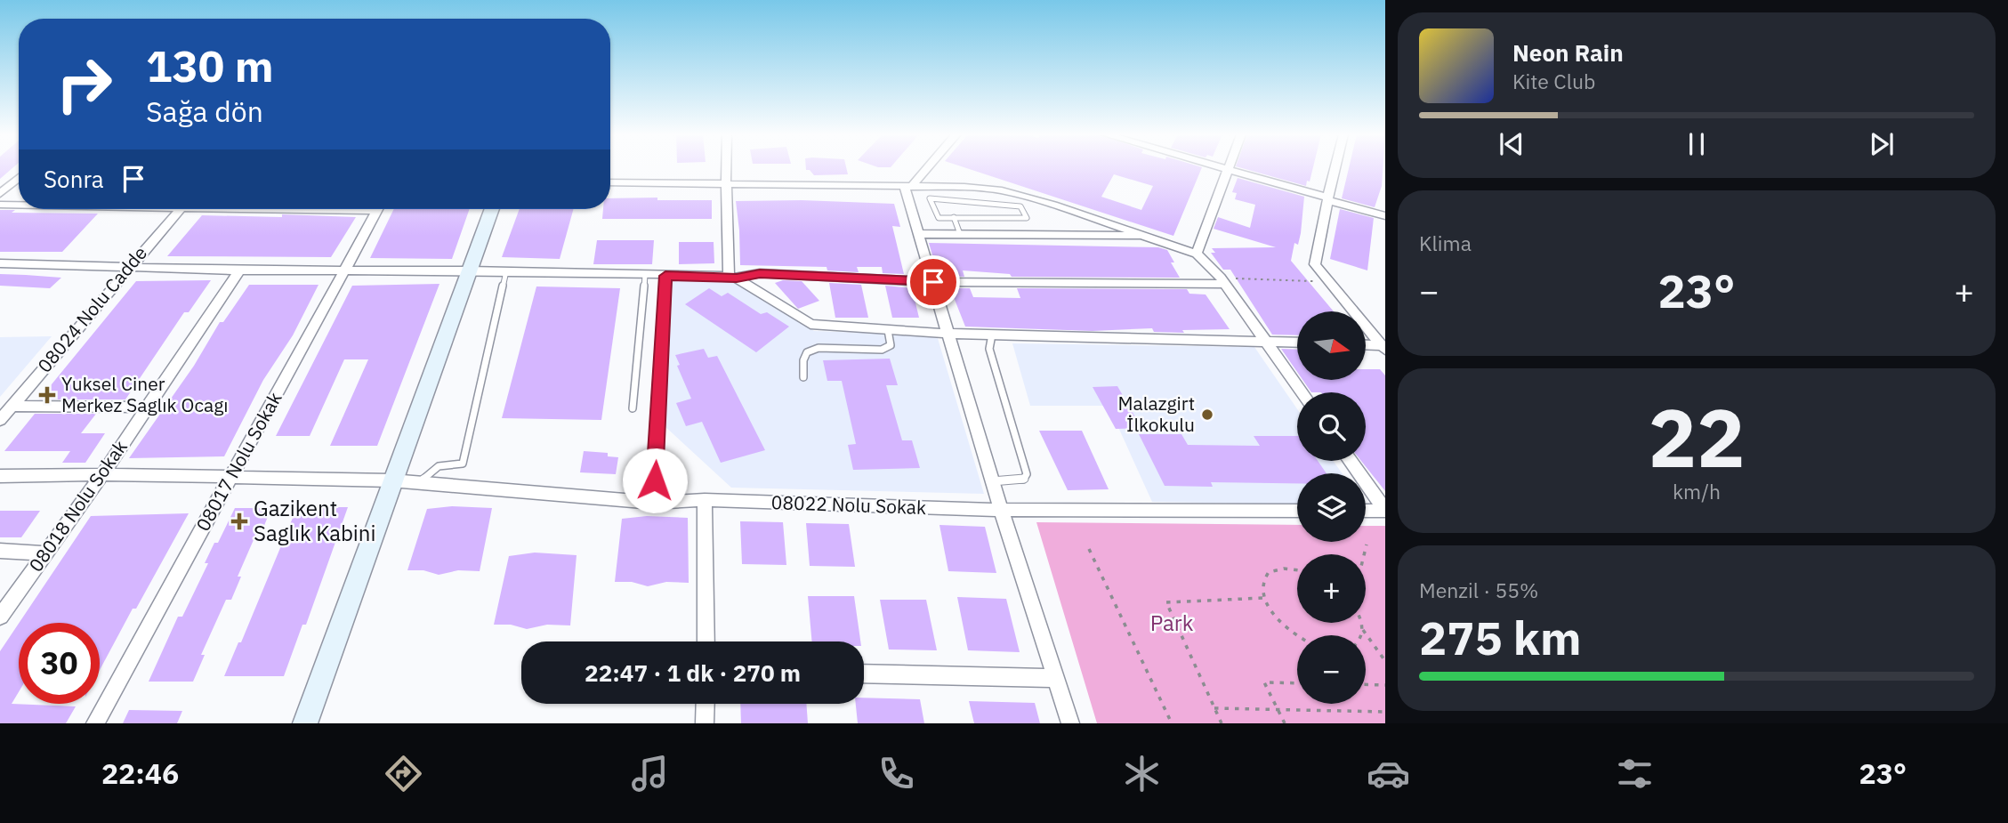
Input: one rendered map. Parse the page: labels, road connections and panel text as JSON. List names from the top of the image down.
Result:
{
  "streets": {
    "street": [
      "08024 Nolu Cadde",
      "08017 Nolu Sokak",
      "08022 Nolu Sokak",
      "08018 Nolu Sokak"
    ]
  },
  "crossings": [
    ["08017 Nolu Sokak", "08022 Nolu Sokak"],
    ["08022 Nolu Sokak", "08018 Nolu Sokak"]
  ],
  "parks": ["Park"],
  "places": {
    "health": ["Yuksel Ciner Merkez Saglık Ocagı", "Gazikent Saglık Kabini"],
    "other": ["Malazgirt İlkokulu"]
  },
  "north": "right",
  "page": {
    "turn": ["130 m", "Sağa dön"],
    "song": ["Neon Rain", "Kite Club"],
    "then": "Sonra",
    "tile": [
      "Klima",
      ["22", "km/h"],
      ["Menzil · 55%", "275 km"]
    ],
    "heat": ["−", "23°", "+"],
    "map_buttons": ["+", "−"],
    "limit": "30",
    "trip": "22:47 · 1 dk · 270 m",
    "tabs": ["22:46", "23°"]
  }
}
